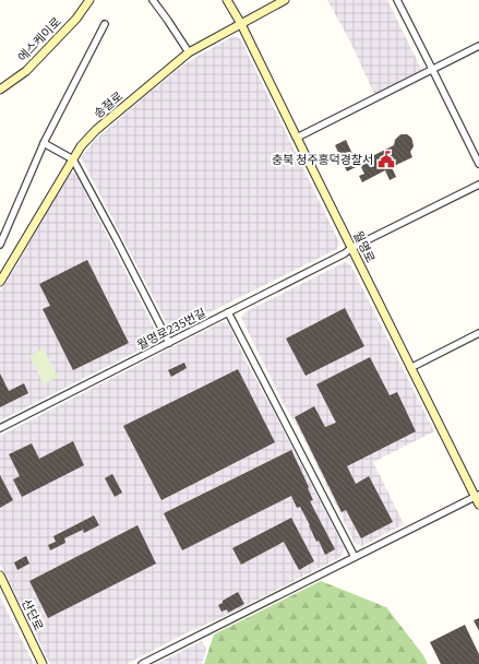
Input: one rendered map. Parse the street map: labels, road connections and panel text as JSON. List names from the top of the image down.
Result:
{
  "streets": {
    "street": [
      "에스케이로",
      "송절로",
      "월명로",
      "월명로235번길",
      "산단로"
    ]
  },
  "crossings": [
    ["송절로", "월명로"],
    ["월명로", "월명로235번길"]
  ],
  "places": {
    "public building": ["충북 청주흥덕경찰서"]
  }
}
